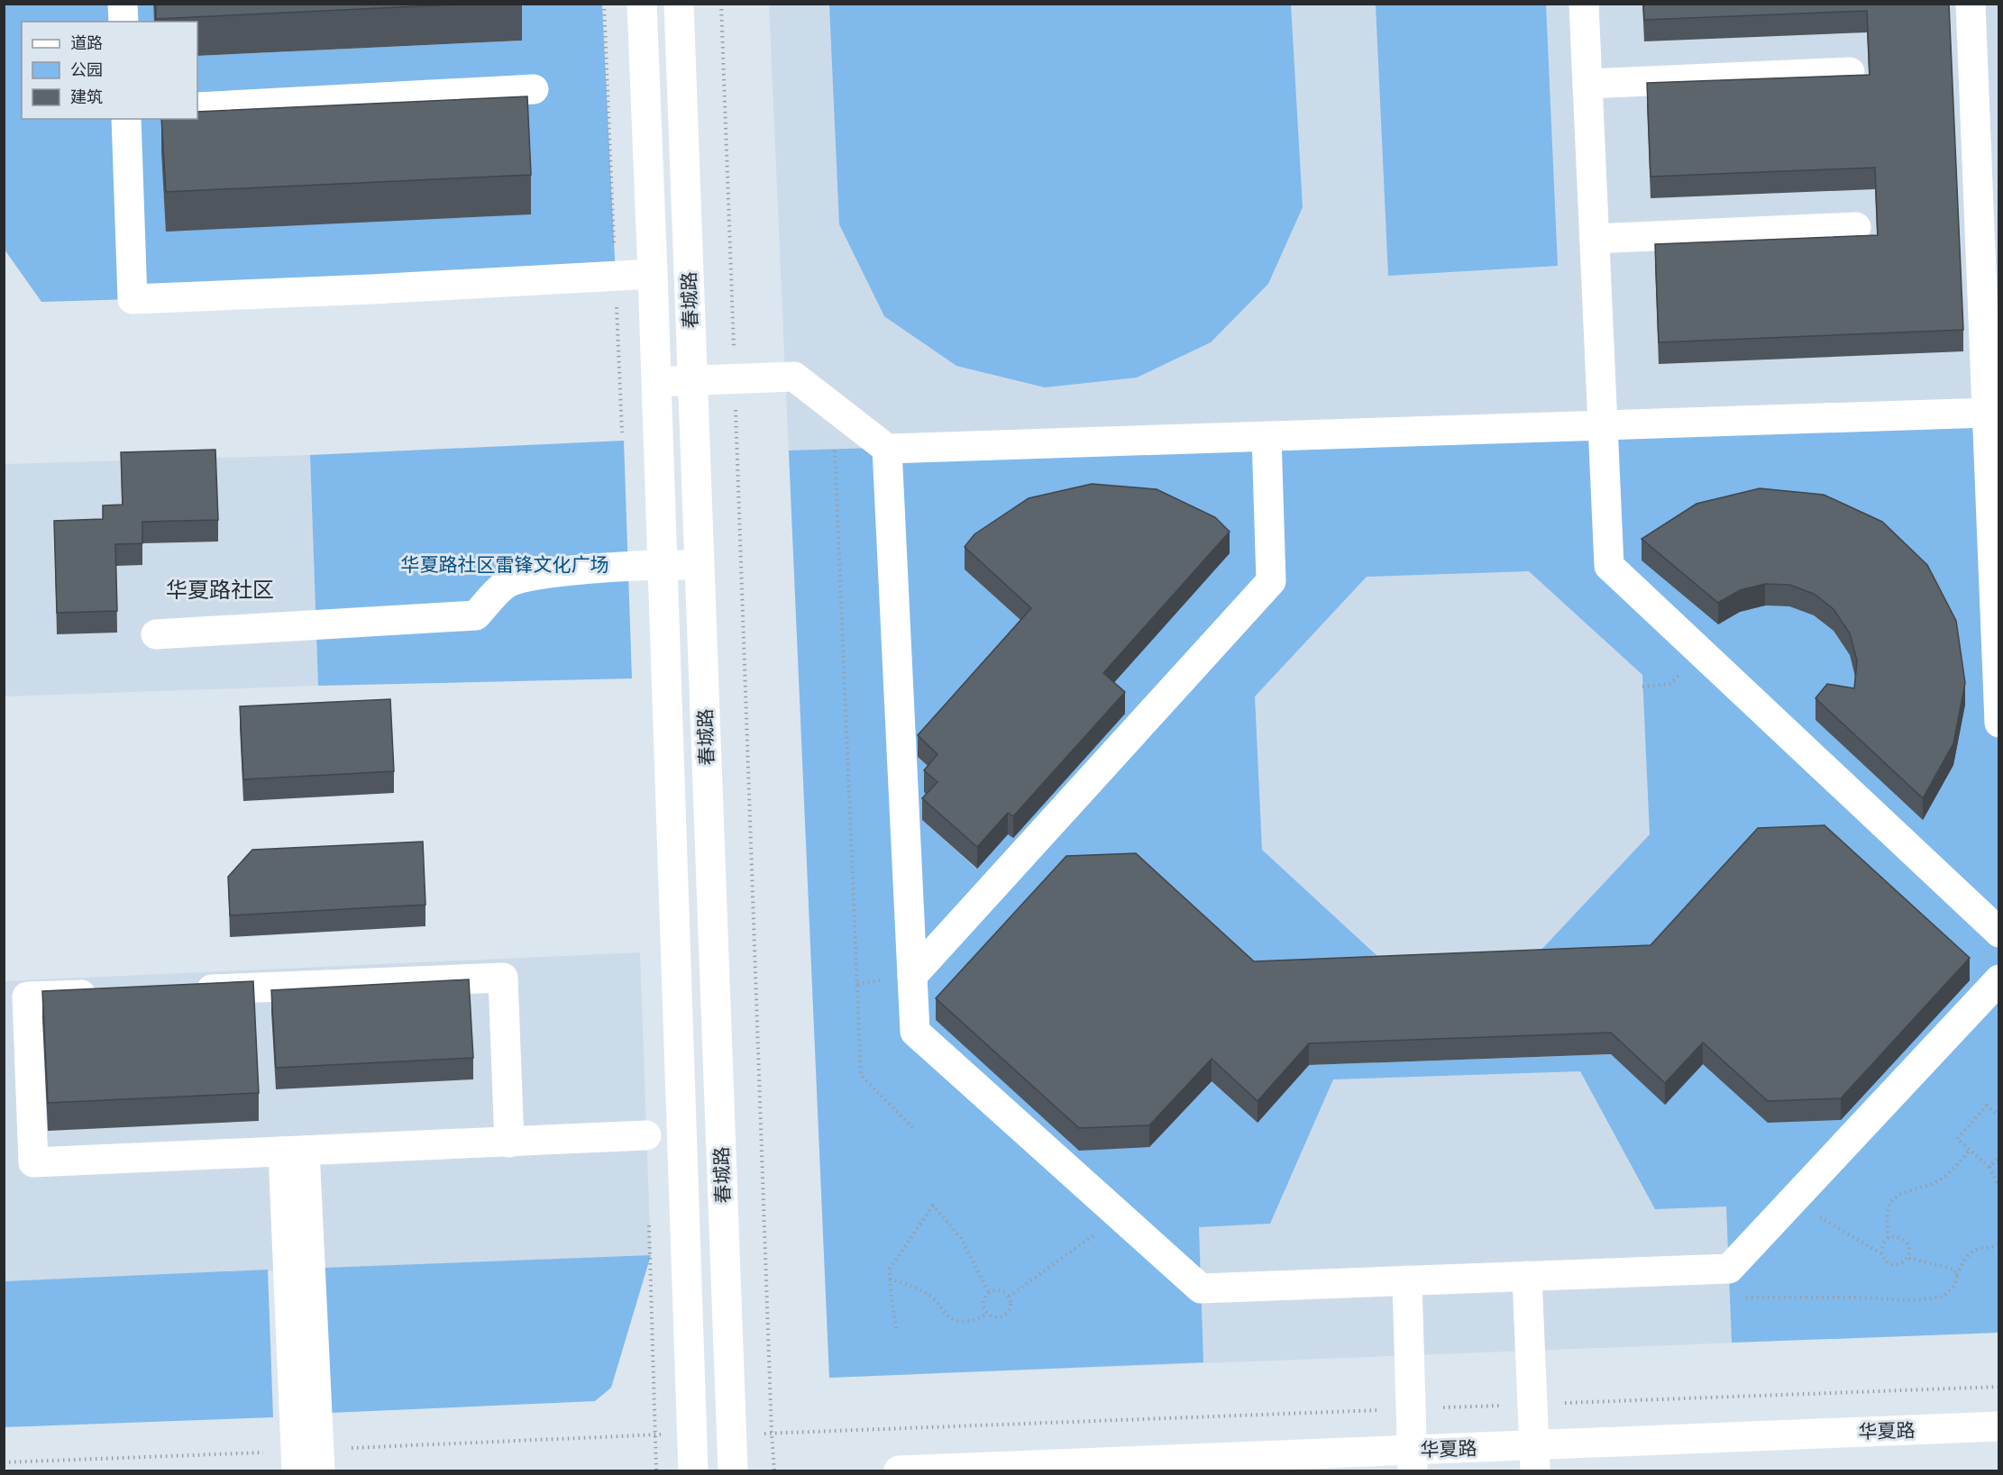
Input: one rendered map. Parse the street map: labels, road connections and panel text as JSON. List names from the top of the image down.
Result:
{
  "streets": {
    "street": ["春城路", "华夏路"]
  },
  "districts": ["华夏路社区"],
  "parks": ["华夏路社区雷锋文化广场"],
  "legend": ["道路", "公园", "建筑"]
}
